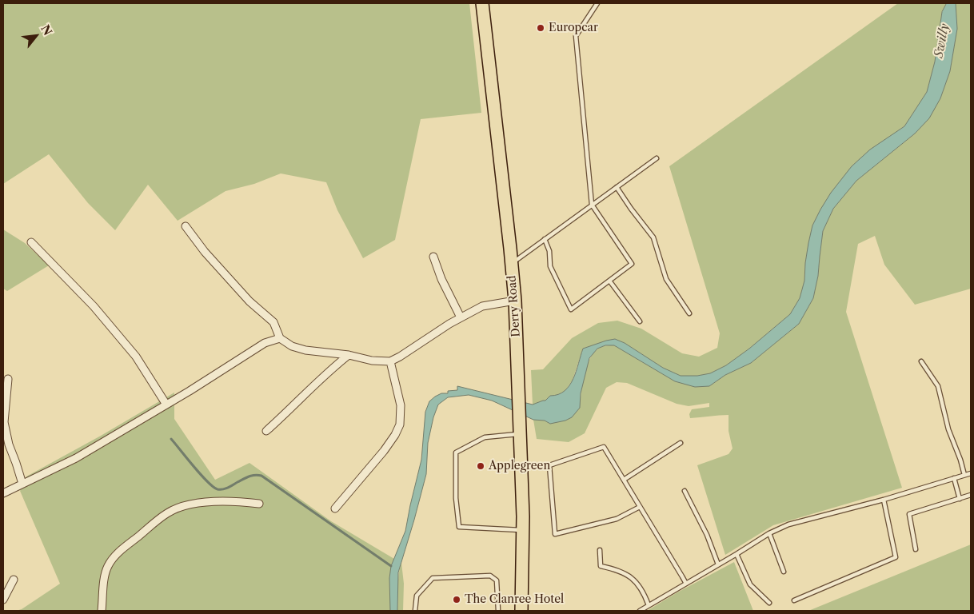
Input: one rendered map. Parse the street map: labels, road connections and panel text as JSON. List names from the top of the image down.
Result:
{
  "streets": {
    "main road": ["Derry Road"]
  },
  "water": ["Swilly"],
  "places": ["Europcar", "Applegreen", "The Clanree Hotel"],
  "north": "top right"
}
